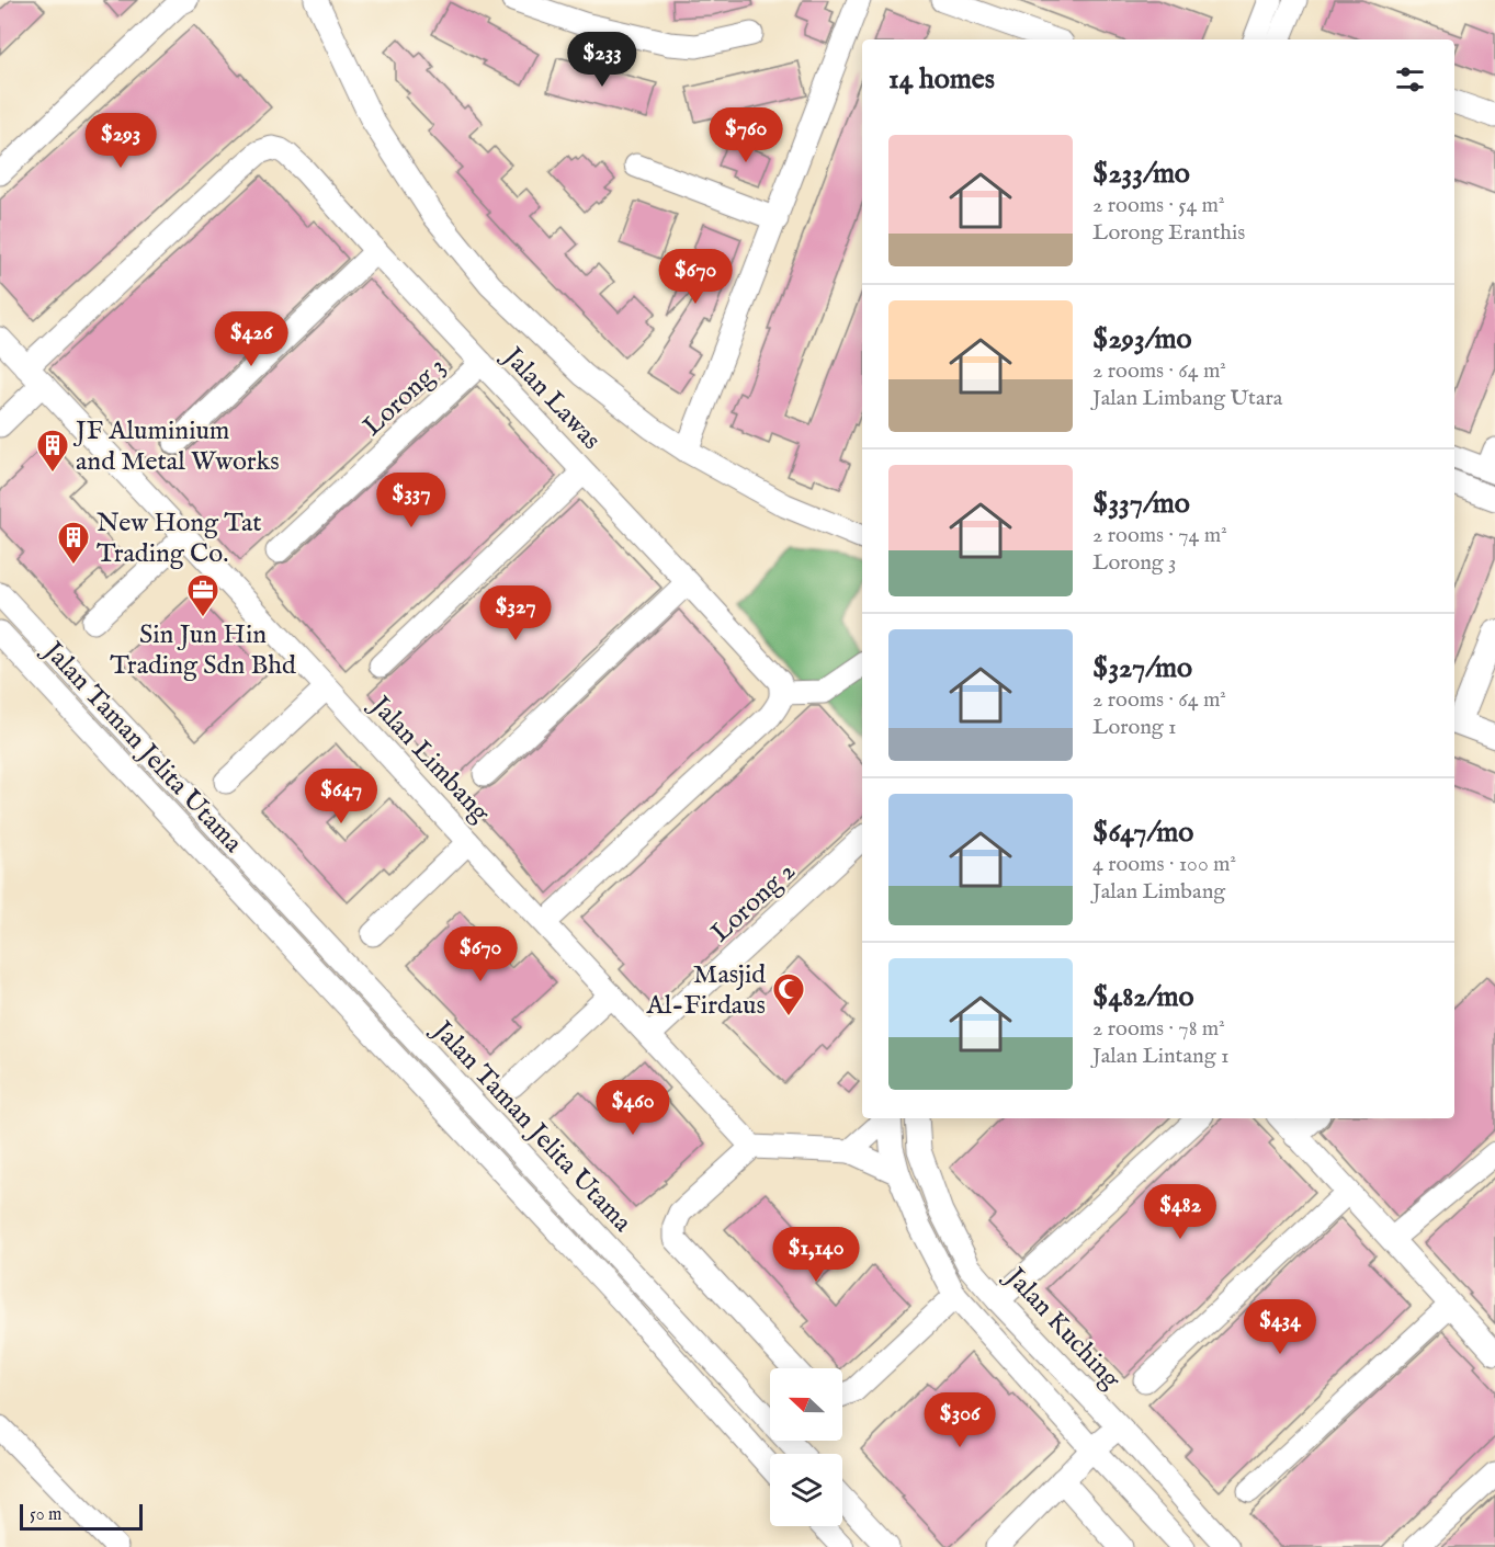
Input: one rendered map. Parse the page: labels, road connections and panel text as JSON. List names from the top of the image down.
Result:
{
  "streets": {
    "street": [
      "Lorong 3",
      "Jalan Lawas",
      "Jalan Taman Jelita Utama",
      "Jalan Limbang",
      "Lorong 2",
      "Jalan Kuching"
    ]
  },
  "crossings": [
    ["Lorong 3", "Jalan Lawas"],
    ["Jalan Lawas", "Jalan Limbang"],
    ["Jalan Limbang", "Lorong 2"]
  ],
  "places": {
    "building": ["JF Aluminium and Metal Wworks", "New Hong Tat Trading Co."],
    "office": ["Sin Jun Hin Trading Sdn Bhd"],
    "mosque": ["Masjid Al-Firdaus"]
  },
  "scale_bar": "50 m",
  "north": "left",
  "page": {
    "price": [
      "$233",
      "$760",
      "$293",
      "$670",
      "$426",
      "$337",
      "$327",
      "$647",
      "$670",
      "$460",
      "$482",
      "$1,140",
      "$434",
      "$306"
    ],
    "heading": "14 homes",
    "list": [
      {
        "name": "$233/mo",
        "note": "2 rooms · 54 m² · Lorong Eranthis"
      },
      {
        "name": "$293/mo",
        "note": "2 rooms · 64 m² · Jalan Limbang Utara"
      },
      {
        "name": "$337/mo",
        "note": "2 rooms · 74 m² · Lorong 3"
      },
      {
        "name": "$327/mo",
        "note": "2 rooms · 64 m² · Lorong 1"
      },
      {
        "name": "$647/mo",
        "note": "4 rooms · 100 m² · Jalan Limbang"
      },
      {
        "name": "$482/mo",
        "note": "2 rooms · 78 m² · Jalan Lintang 1"
      }
    ],
    "scale": "50 m"
  }
}
